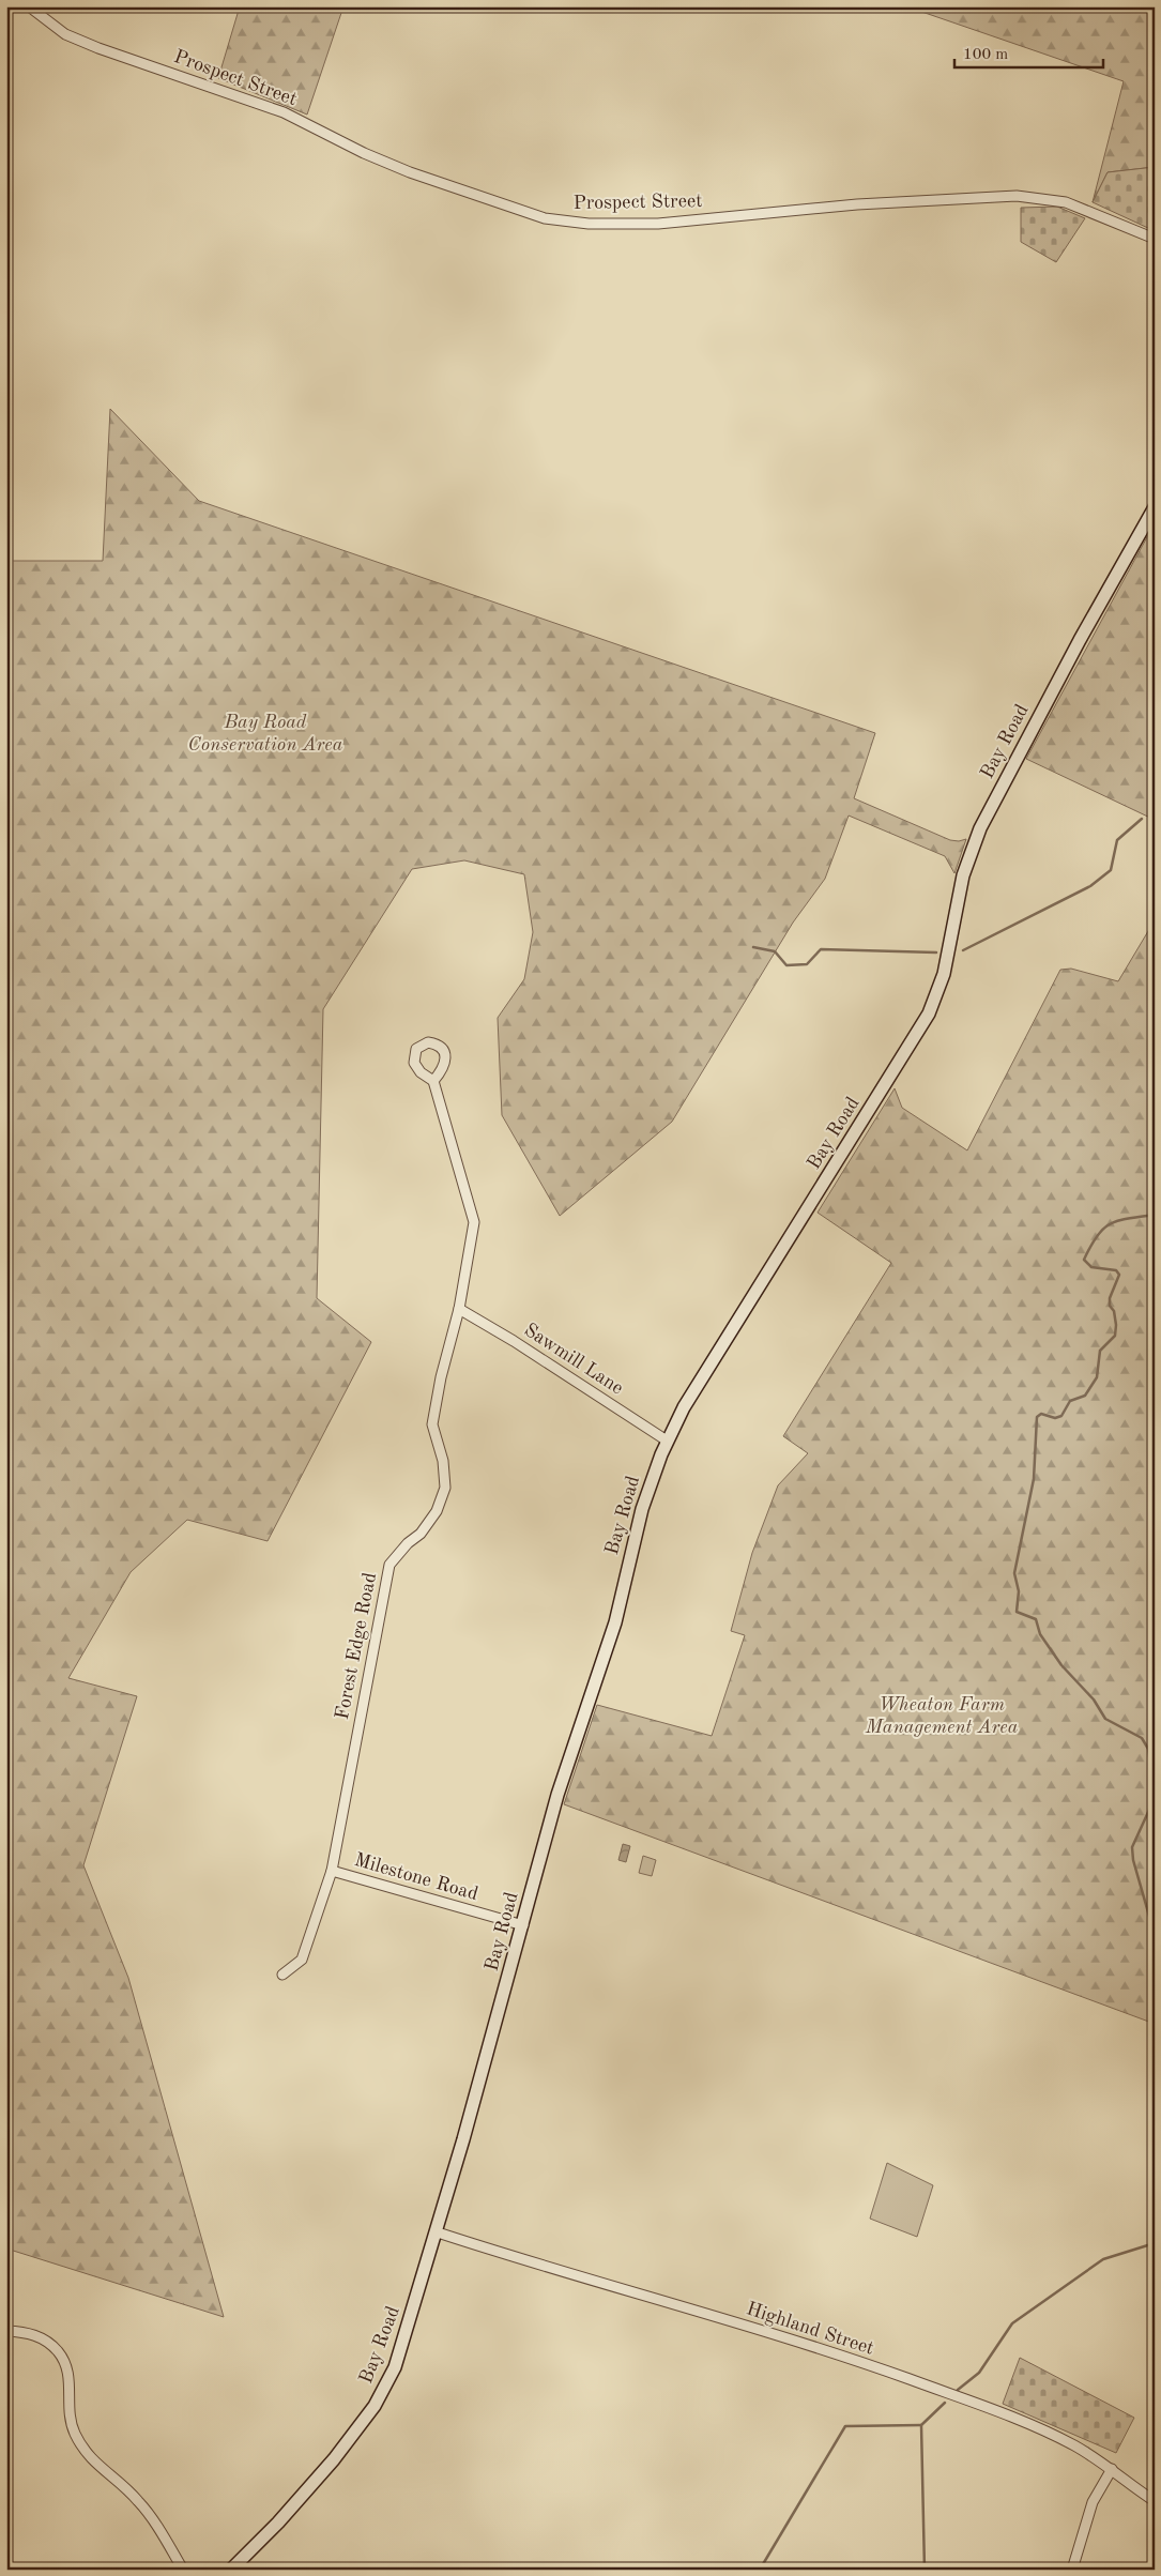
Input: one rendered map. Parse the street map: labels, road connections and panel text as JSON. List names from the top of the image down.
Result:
{
  "streets": {
    "main road": ["Bay Road"],
    "street": [
      "Prospect Street",
      "Sawmill Lane",
      "Forest Edge Road",
      "Milestone Road",
      "Highland Street"
    ]
  },
  "crossings": [
    ["Bay Road", "Sawmill Lane"],
    ["Bay Road", "Milestone Road"],
    ["Bay Road", "Highland Street"],
    ["Sawmill Lane", "Forest Edge Road"],
    ["Forest Edge Road", "Milestone Road"]
  ],
  "parks": ["Bay Road Conservation Area", "Wheaton Farm Management Area"],
  "scale_bar": "100 m"
}
